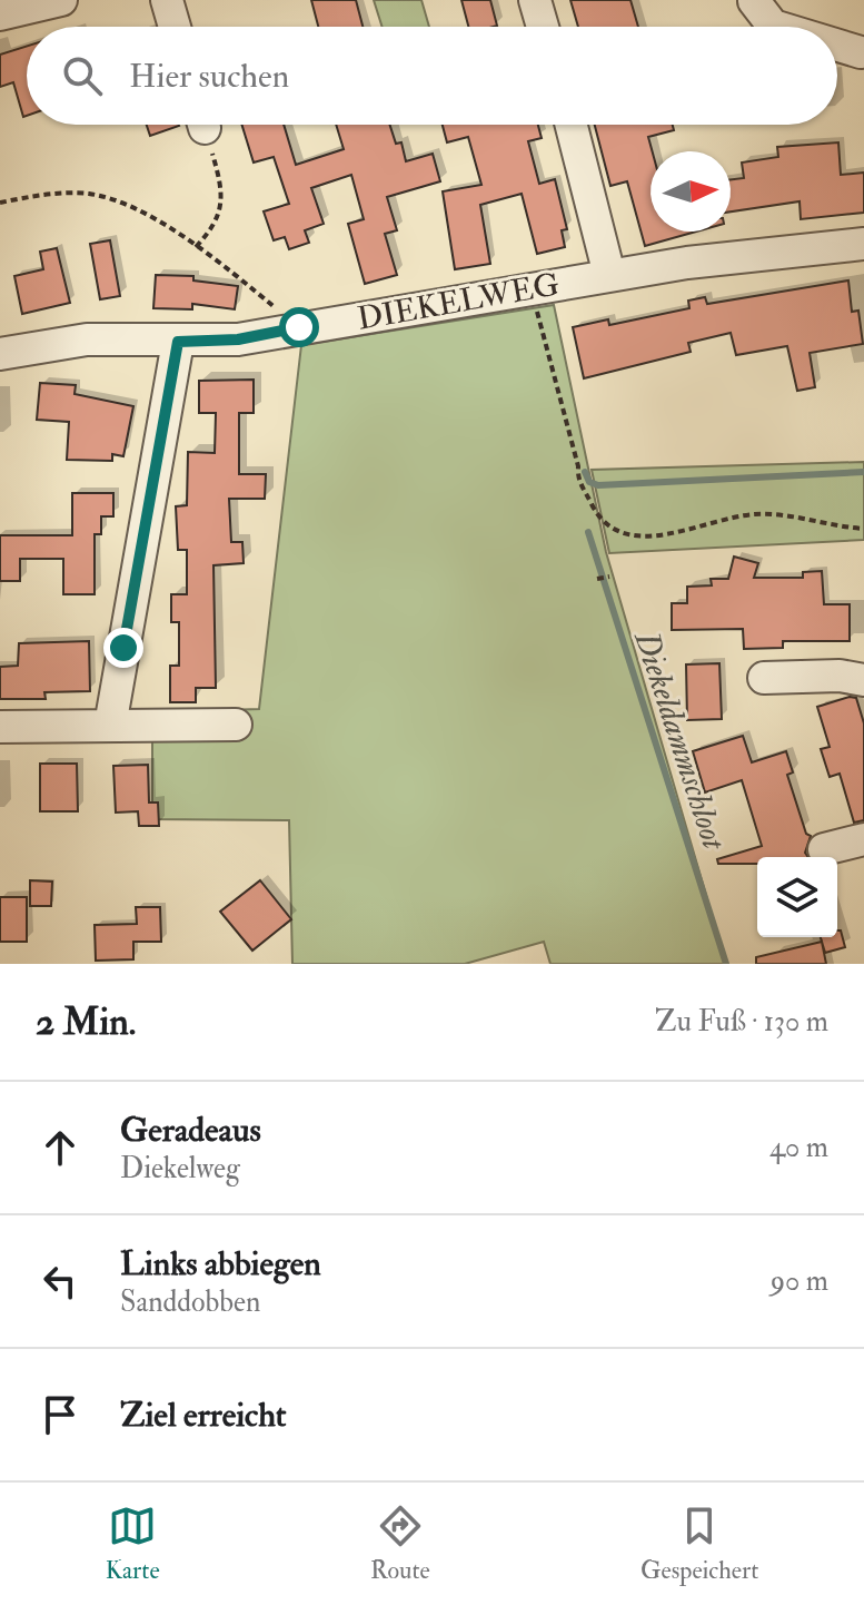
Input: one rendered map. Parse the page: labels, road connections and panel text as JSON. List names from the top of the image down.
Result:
{
  "streets": {
    "street": ["DIEKELWEG"]
  },
  "water": ["Diekeldammschloot"],
  "north": "right",
  "page": {
    "search": "Hier suchen",
    "heading": ["2 Min.", "Zu Fuß · 130 m"],
    "list": [
      ["Geradeaus", "Diekelweg", "40 m"],
      ["Links abbiegen", "Sanddobben", "90 m"],
      "Ziel erreicht"
    ],
    "nav": ["Karte", "Route", "Gespeichert"]
  }
}
